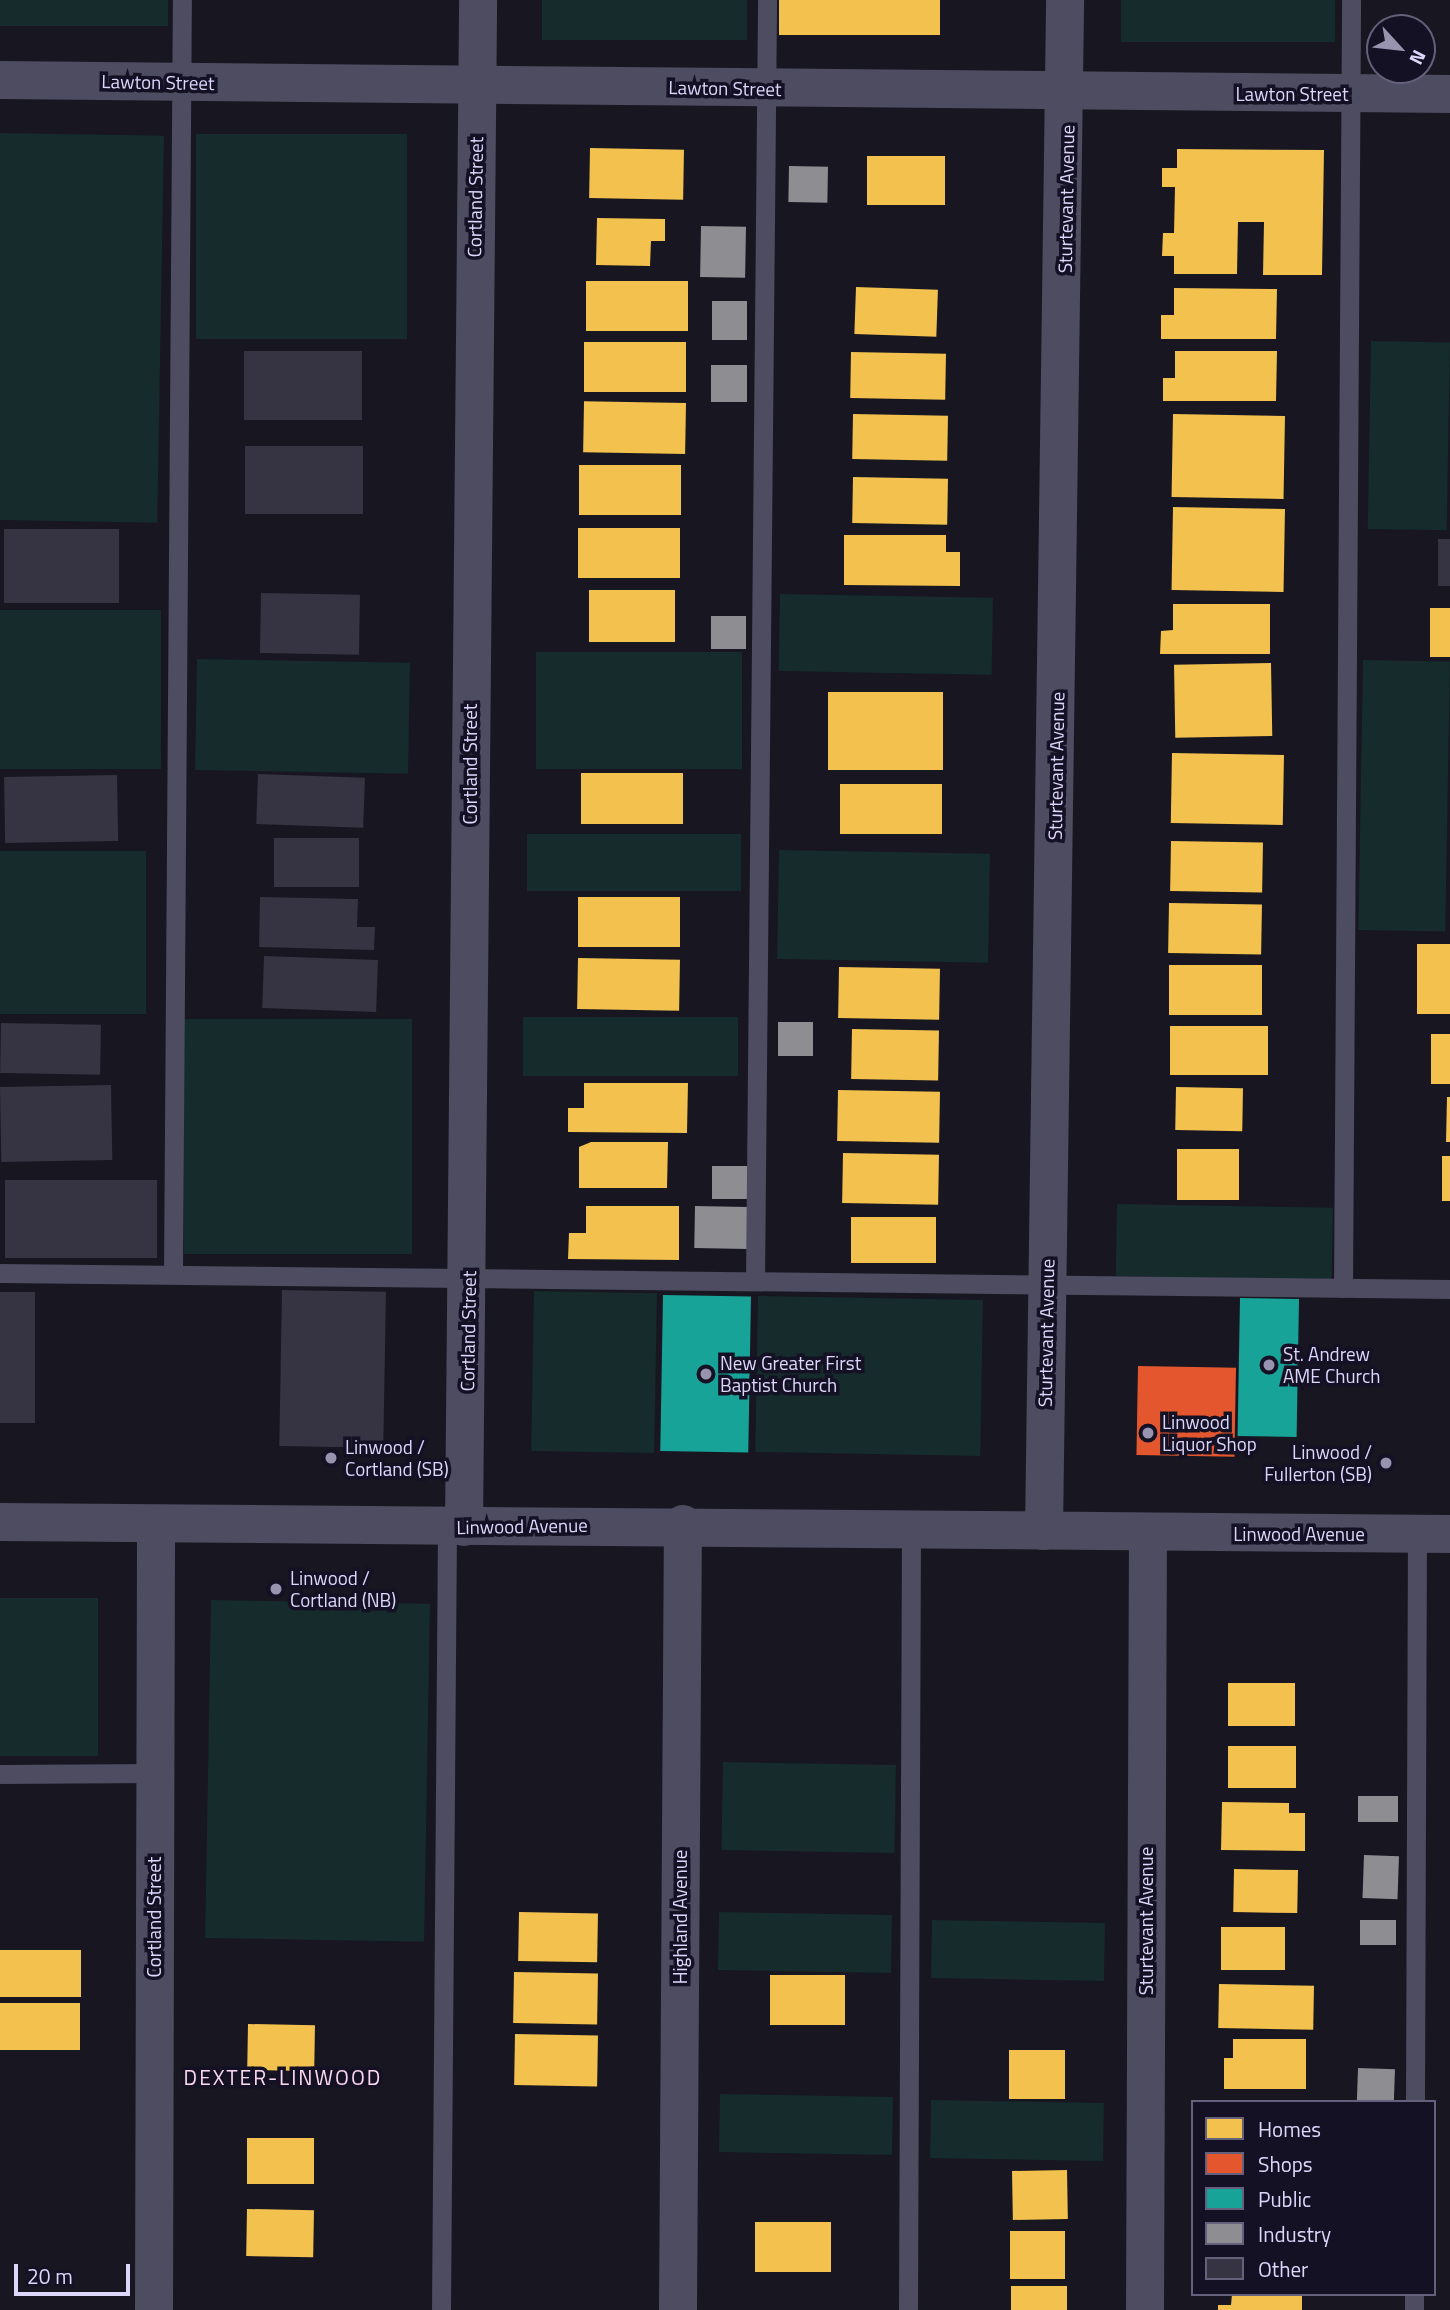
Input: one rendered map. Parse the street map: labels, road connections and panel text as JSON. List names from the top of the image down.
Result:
{
  "streets": {
    "street": [
      "Lawton Street",
      "Cortland Street",
      "Sturtevant Avenue",
      "Linwood Avenue",
      "Highland Avenue"
    ]
  },
  "crossings": [
    ["Lawton Street", "Cortland Street"],
    ["Lawton Street", "Sturtevant Avenue"],
    ["Cortland Street", "Linwood Avenue"],
    ["Sturtevant Avenue", "Linwood Avenue"],
    ["Linwood Avenue", "Highland Avenue"]
  ],
  "districts": ["DEXTER-LINWOOD"],
  "places": [
    "St. Andrew AME Church",
    "New Greater First Baptist Church",
    "Linwood Liquor Shop",
    "Linwood / Cortland (SB)",
    "Linwood / Fullerton (SB)",
    "Linwood / Cortland (NB)"
  ],
  "legend": [
    "Homes",
    "Shops",
    "Public",
    "Industry",
    "Other"
  ],
  "scale_bar": "20 m",
  "north": "bottom right"
}
